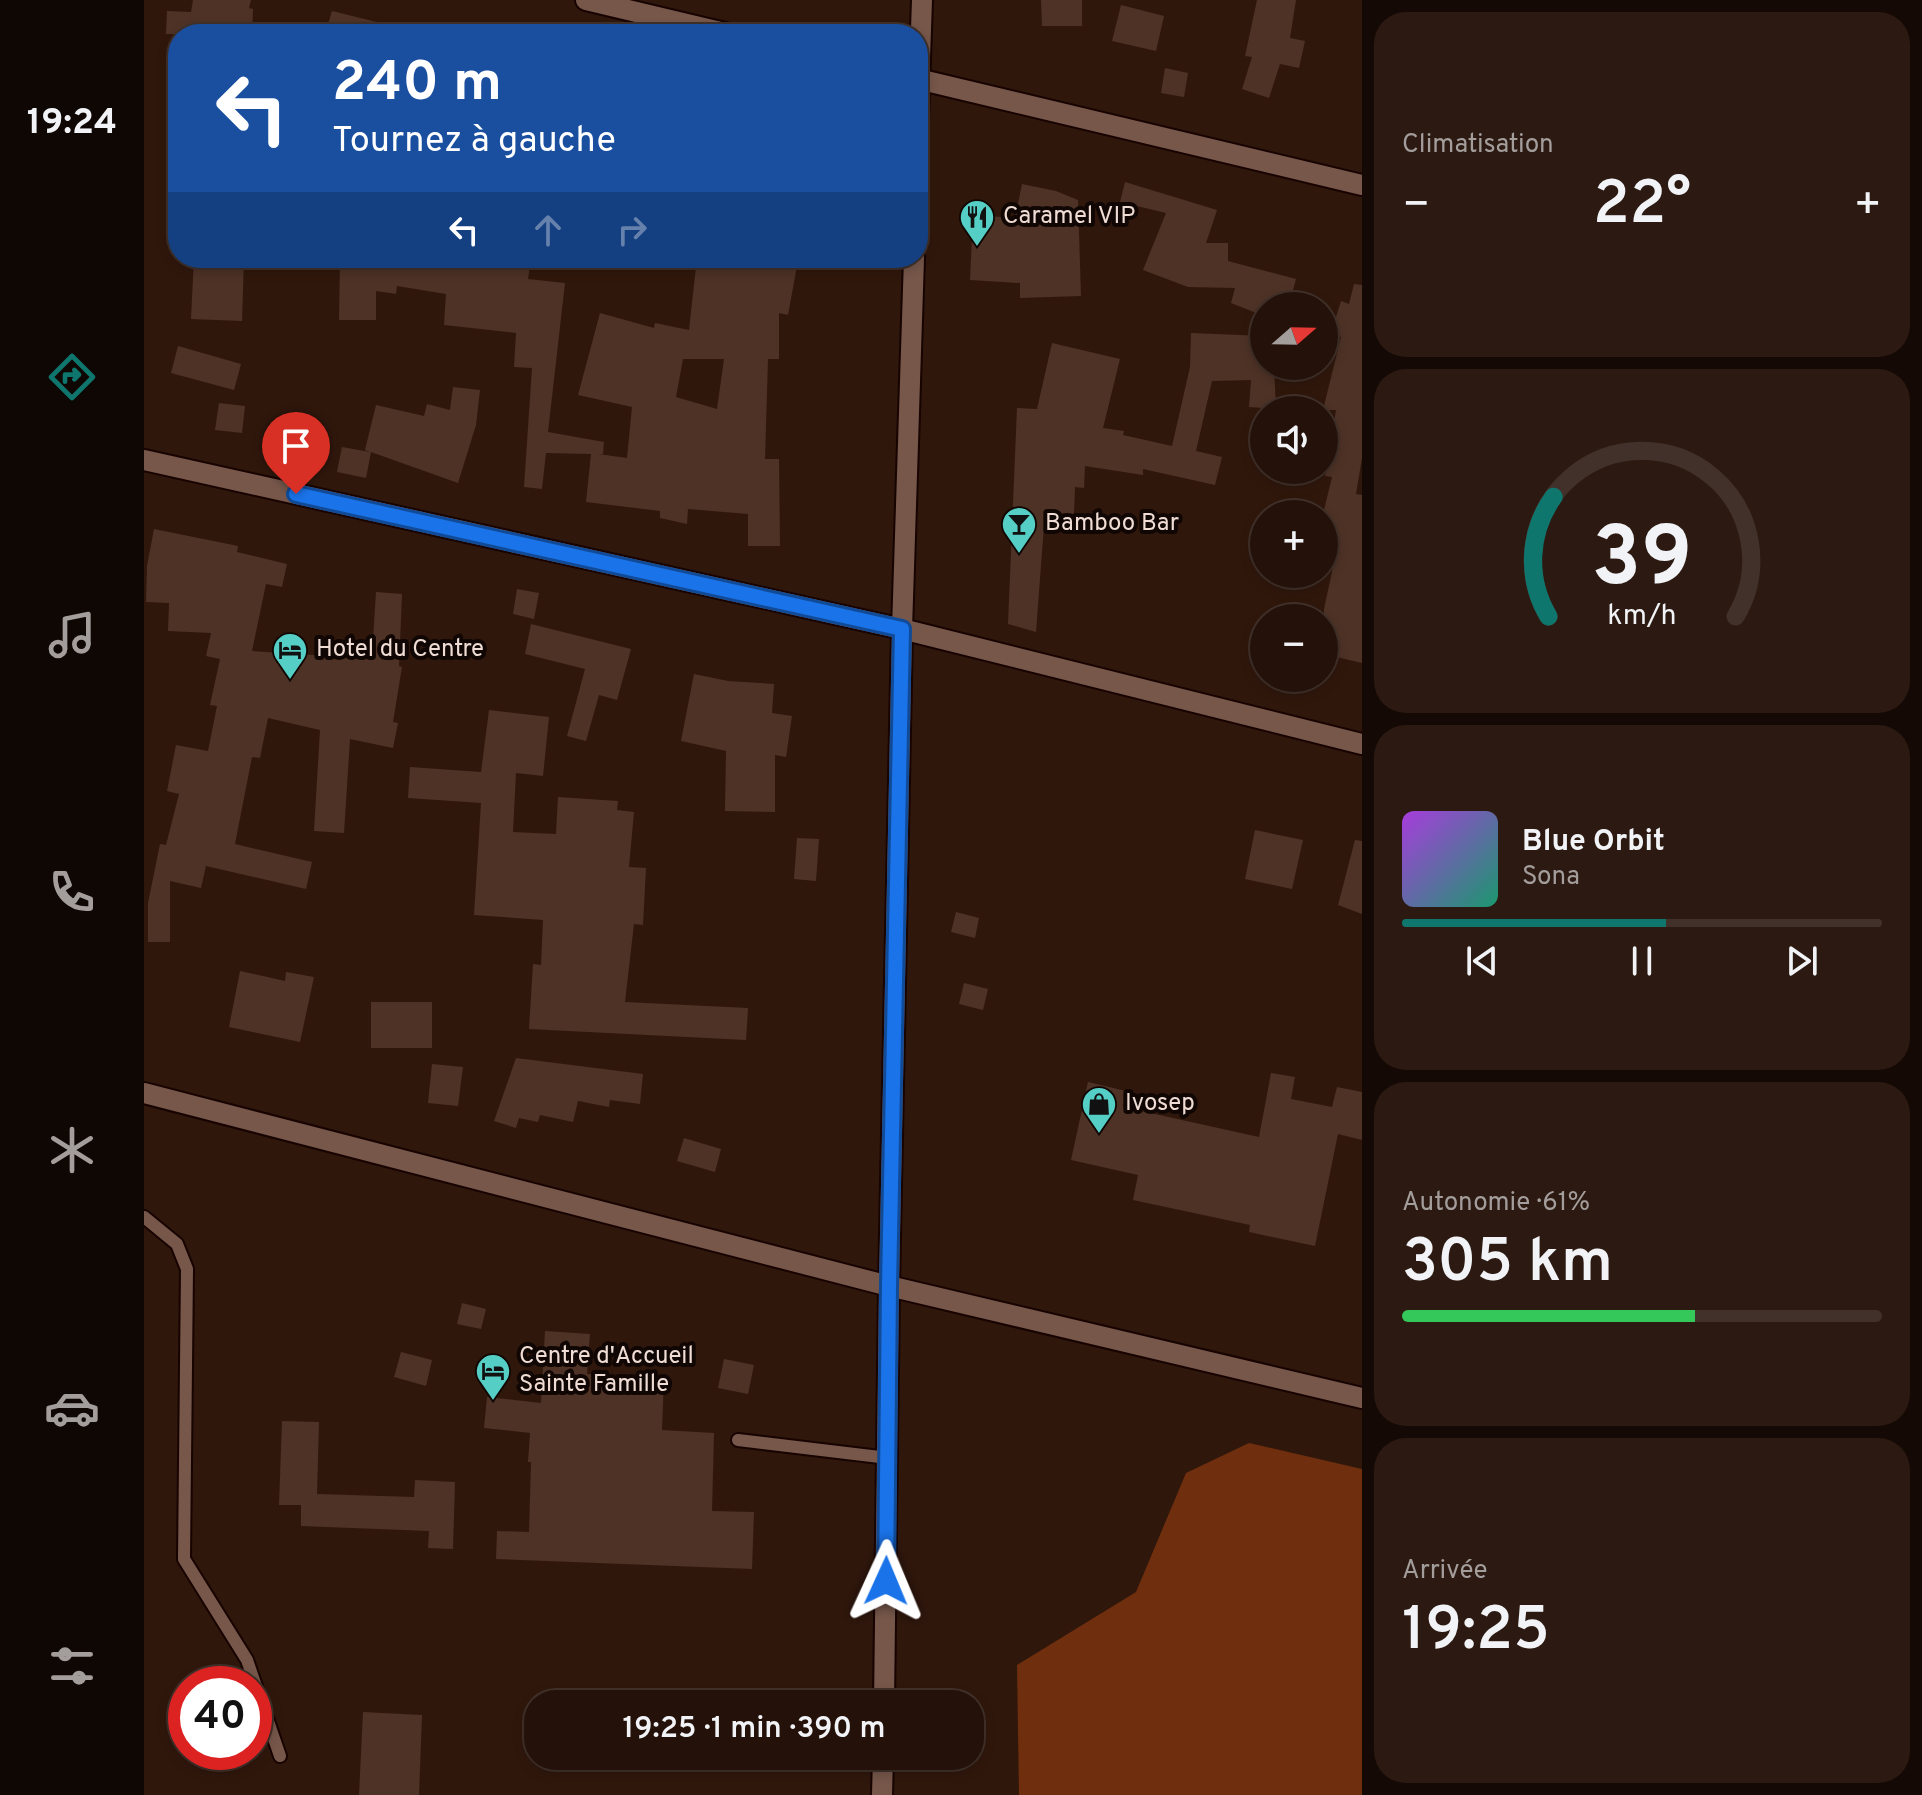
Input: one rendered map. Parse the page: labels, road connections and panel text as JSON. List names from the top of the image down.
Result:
{
  "places": {
    "restaurant": ["Caramel VIP"],
    "bar": ["Bamboo Bar"],
    "hotel": ["Hotel du Centre", "Centre d'Accueil Sainte Famille"],
    "shop": ["Ivosep"]
  },
  "north": "right",
  "page": {
    "tabs": "19:24",
    "tile": [
      "Climatisation",
      ["Autonomie · 61%", "305 km"],
      ["Arrivée", "19:25"]
    ],
    "turn": ["240 m", "Tournez à gauche"],
    "heat": ["−", "22°", "+"],
    "map_buttons": ["+", "−"],
    "song": ["Blue Orbit", "Sona"],
    "limit": "40",
    "trip": "19:25 · 1 min · 390 m",
    "gauge": ["39", "km/h"]
  }
}
